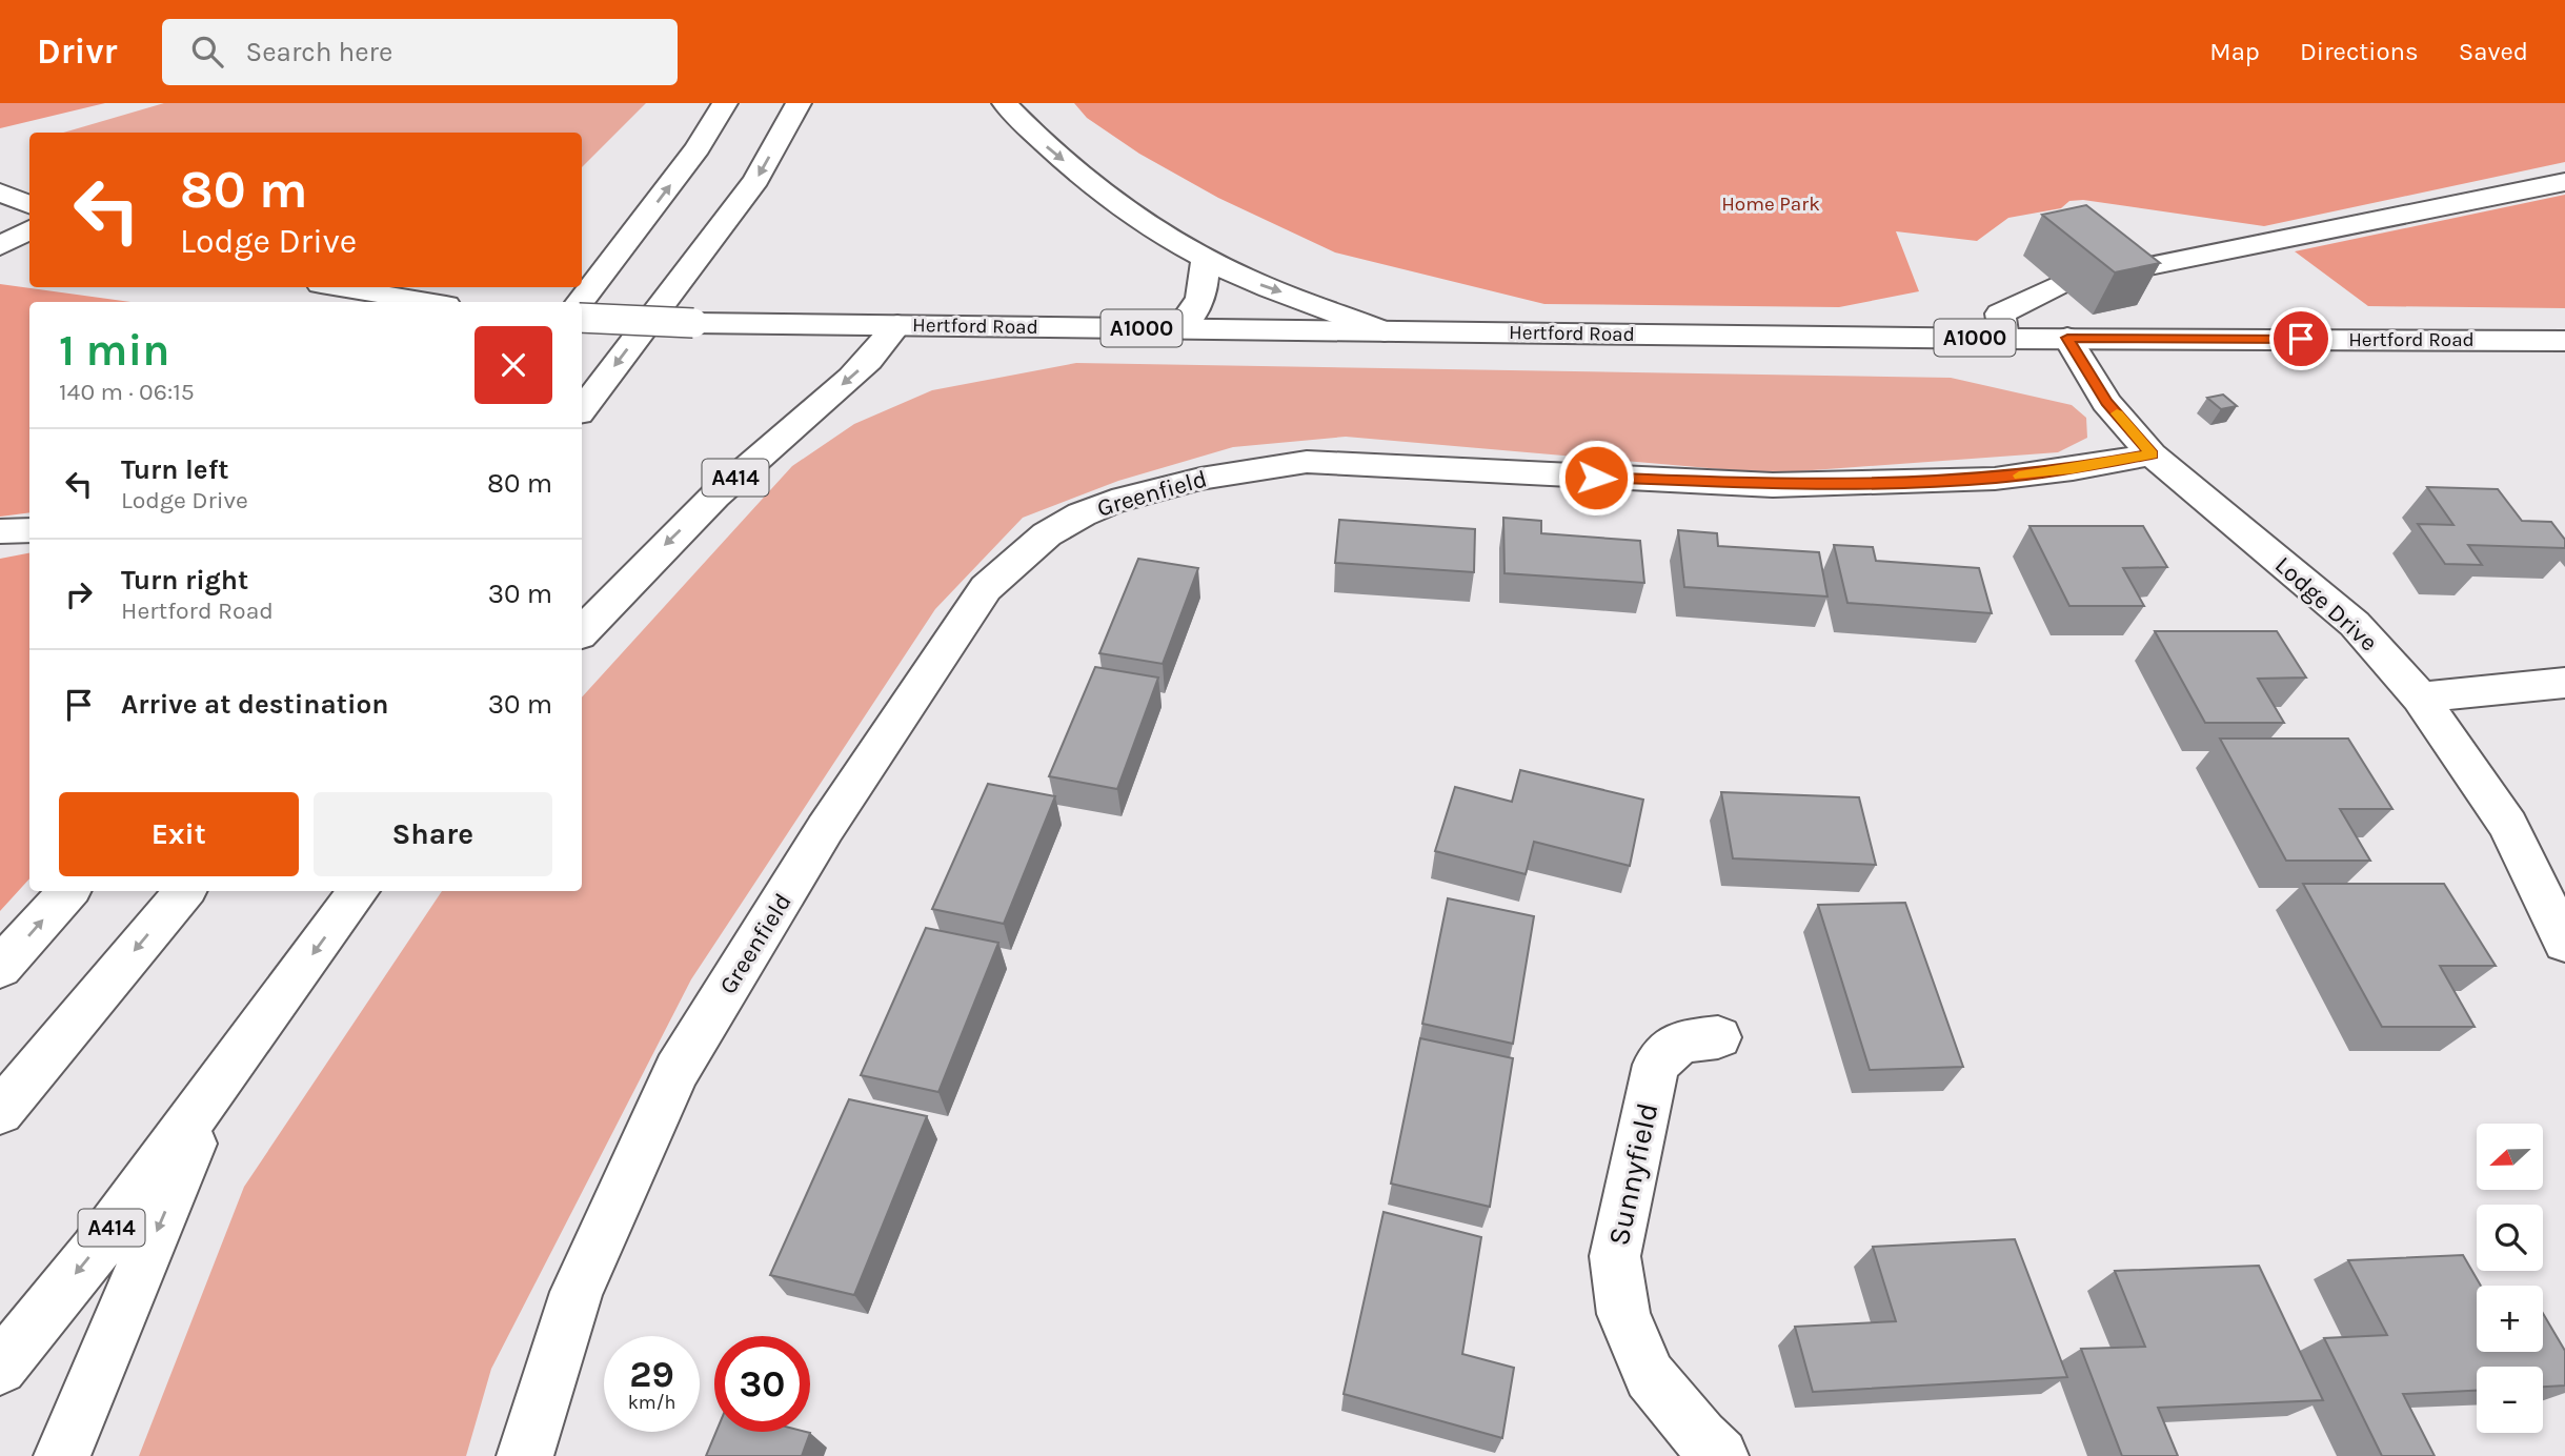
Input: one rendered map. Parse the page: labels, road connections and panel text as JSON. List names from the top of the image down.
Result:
{
  "streets": {
    "main road": [
      "Hertford Road",
      "A1000",
      "A414",
      "Greenfield",
      "Lodge Drive",
      "Sunnyfield"
    ]
  },
  "crossings": [
    ["Hertford Road", "A414"],
    ["Hertford Road", "Lodge Drive"],
    ["Greenfield", "Lodge Drive"]
  ],
  "parks": ["Home Park"],
  "north": "left",
  "page": {
    "header": "Drivr",
    "search": "Search here",
    "nav": ["Map", "Directions", "Saved"],
    "turn": ["80 m", "Lodge Drive"],
    "heading": ["1 min", "140 m · 06:15"],
    "list": [
      {
        "name": "Turn left",
        "note": "Lodge Drive",
        "value": "80 m"
      },
      {
        "name": "Turn right",
        "note": "Hertford Road",
        "value": "30 m"
      },
      {
        "name": "Arrive at destination",
        "value": "30 m"
      }
    ],
    "buttons": ["Exit", "Share"],
    "map_buttons": ["+", "−"],
    "speed": "29 km/h",
    "limit": "30"
  }
}
